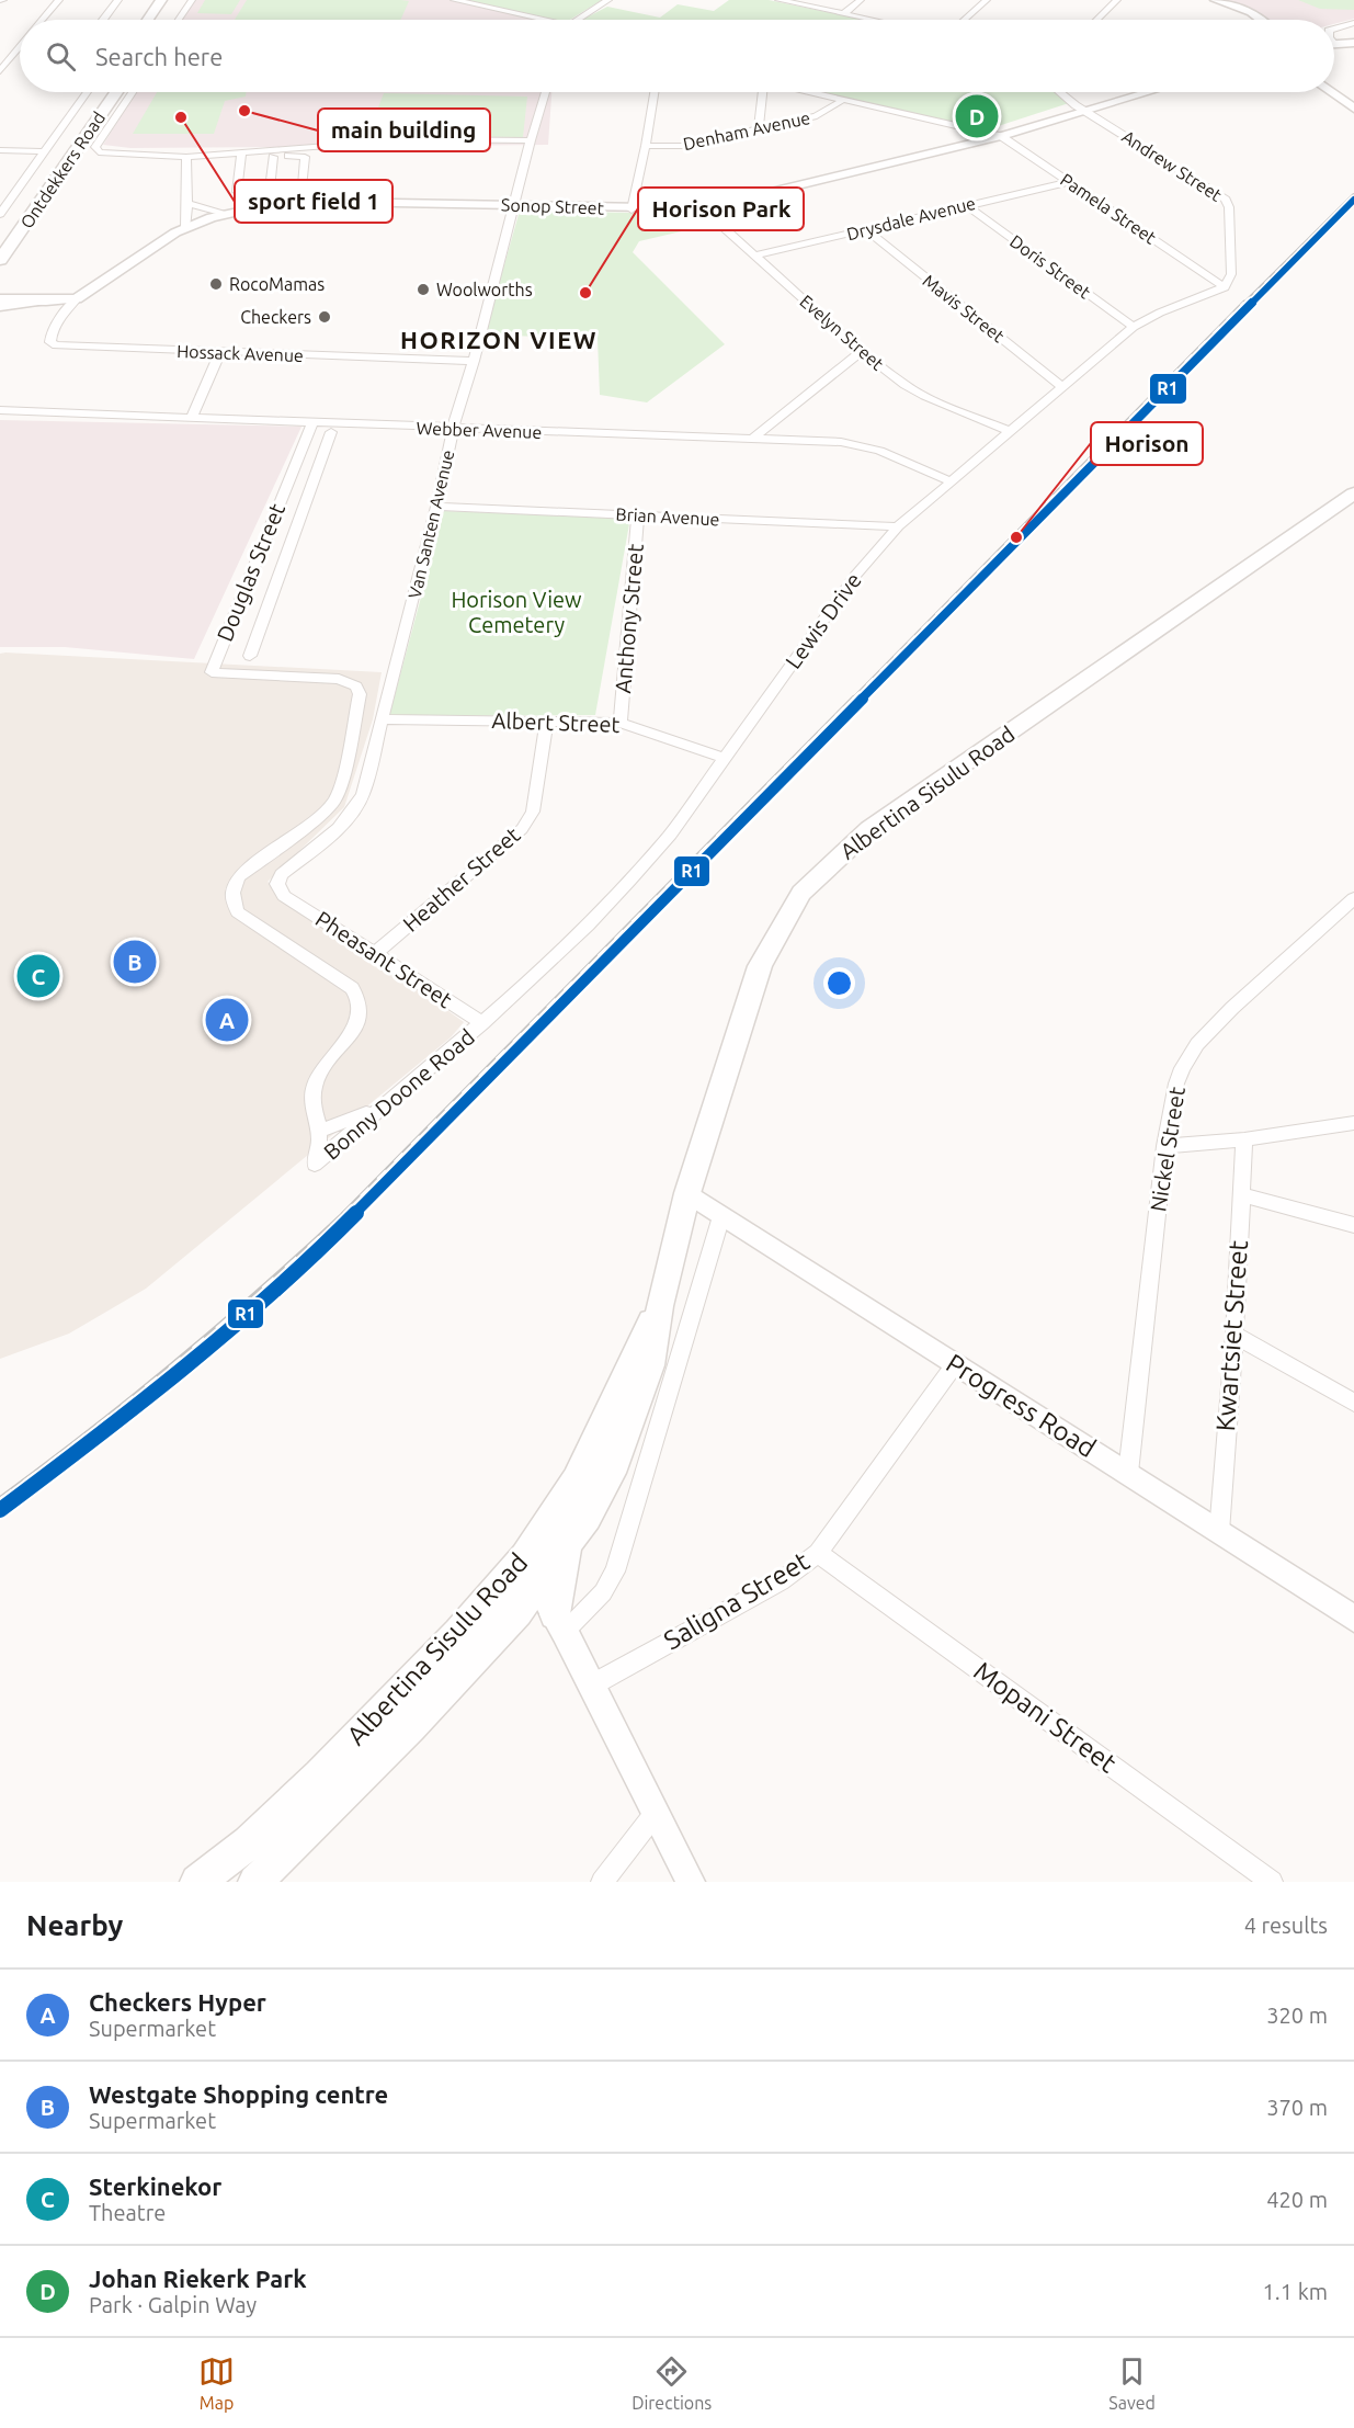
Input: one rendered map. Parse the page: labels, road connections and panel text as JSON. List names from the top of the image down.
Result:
{
  "streets": {
    "main road": ["Ontdekkers Road", "Albertina Sisulu Road"],
    "street": [
      "Denham Avenue",
      "Andrew Street",
      "Sonop Street",
      "Pamela Street",
      "Drysdale Avenue",
      "Doris Street",
      "Mavis Street",
      "Evelyn Street",
      "Hossack Avenue",
      "Webber Avenue",
      "Brian Avenue",
      "Van Santen Avenue",
      "Douglas Street",
      "Anthony Street",
      "Lewis Drive",
      "Albert Street",
      "Heather Street",
      "Pheasant Street",
      "Bonny Doone Road",
      "Nickel Street",
      "Kwartsiet Street",
      "Progress Road",
      "Saligna Street",
      "Mopani Street"
    ]
  },
  "crossings": [
    ["Andrew Street", "Sonop Street"],
    ["Andrew Street", "Pamela Street"],
    ["Andrew Street", "Lewis Drive"],
    ["Sonop Street", "Pamela Street"],
    ["Sonop Street", "Evelyn Street"],
    ["Sonop Street", "Hossack Avenue"],
    ["Sonop Street", "Van Santen Avenue"],
    ["Pamela Street", "Drysdale Avenue"],
    ["Pamela Street", "Lewis Drive"],
    ["Drysdale Avenue", "Doris Street"],
    ["Drysdale Avenue", "Mavis Street"],
    ["Drysdale Avenue", "Evelyn Street"],
    ["Doris Street", "Lewis Drive"],
    ["Mavis Street", "Lewis Drive"],
    ["Evelyn Street", "Lewis Drive"],
    ["Hossack Avenue", "Van Santen Avenue"],
    ["Webber Avenue", "Van Santen Avenue"],
    ["Webber Avenue", "Douglas Street"],
    ["Webber Avenue", "Lewis Drive"],
    ["Brian Avenue", "Van Santen Avenue"],
    ["Brian Avenue", "Anthony Street"],
    ["Brian Avenue", "Lewis Drive"],
    ["Van Santen Avenue", "Albert Street"],
    ["Van Santen Avenue", "Pheasant Street"],
    ["Anthony Street", "Albert Street"],
    ["Lewis Drive", "Albert Street"],
    ["Lewis Drive", "Pheasant Street"],
    ["Lewis Drive", "Bonny Doone Road"],
    ["Albert Street", "Heather Street"],
    ["Albertina Sisulu Road", "Progress Road"],
    ["Heather Street", "Pheasant Street"],
    ["Pheasant Street", "Bonny Doone Road"],
    ["Nickel Street", "Progress Road"],
    ["Kwartsiet Street", "Progress Road"],
    ["Progress Road", "Saligna Street"],
    ["Saligna Street", "Mopani Street"]
  ],
  "districts": ["HORIZON VIEW"],
  "parks": ["Horison View Cemetery"],
  "places": [
    "main building",
    "sport field 1",
    "RocoMamas",
    "Woolworths",
    "Horison Park",
    "Checkers",
    "Horison"
  ],
  "lines": ["transit line R1"],
  "page": {
    "search": "Search here",
    "pins": [
      "D",
      "B",
      "C",
      "A"
    ],
    "heading": ["Nearby", "4 results"],
    "list": [
      {
        "mark": "A",
        "name": "Checkers Hyper",
        "note": "Supermarket",
        "value": "320 m"
      },
      {
        "mark": "B",
        "name": "Westgate Shopping centre",
        "note": "Supermarket",
        "value": "370 m"
      },
      {
        "mark": "C",
        "name": "Sterkinekor",
        "note": "Theatre",
        "value": "420 m"
      },
      {
        "mark": "D",
        "name": "Johan Riekerk Park",
        "note": "Park · Galpin Way",
        "value": "1.1 km"
      }
    ],
    "nav": ["Map", "Directions", "Saved"]
  }
}
